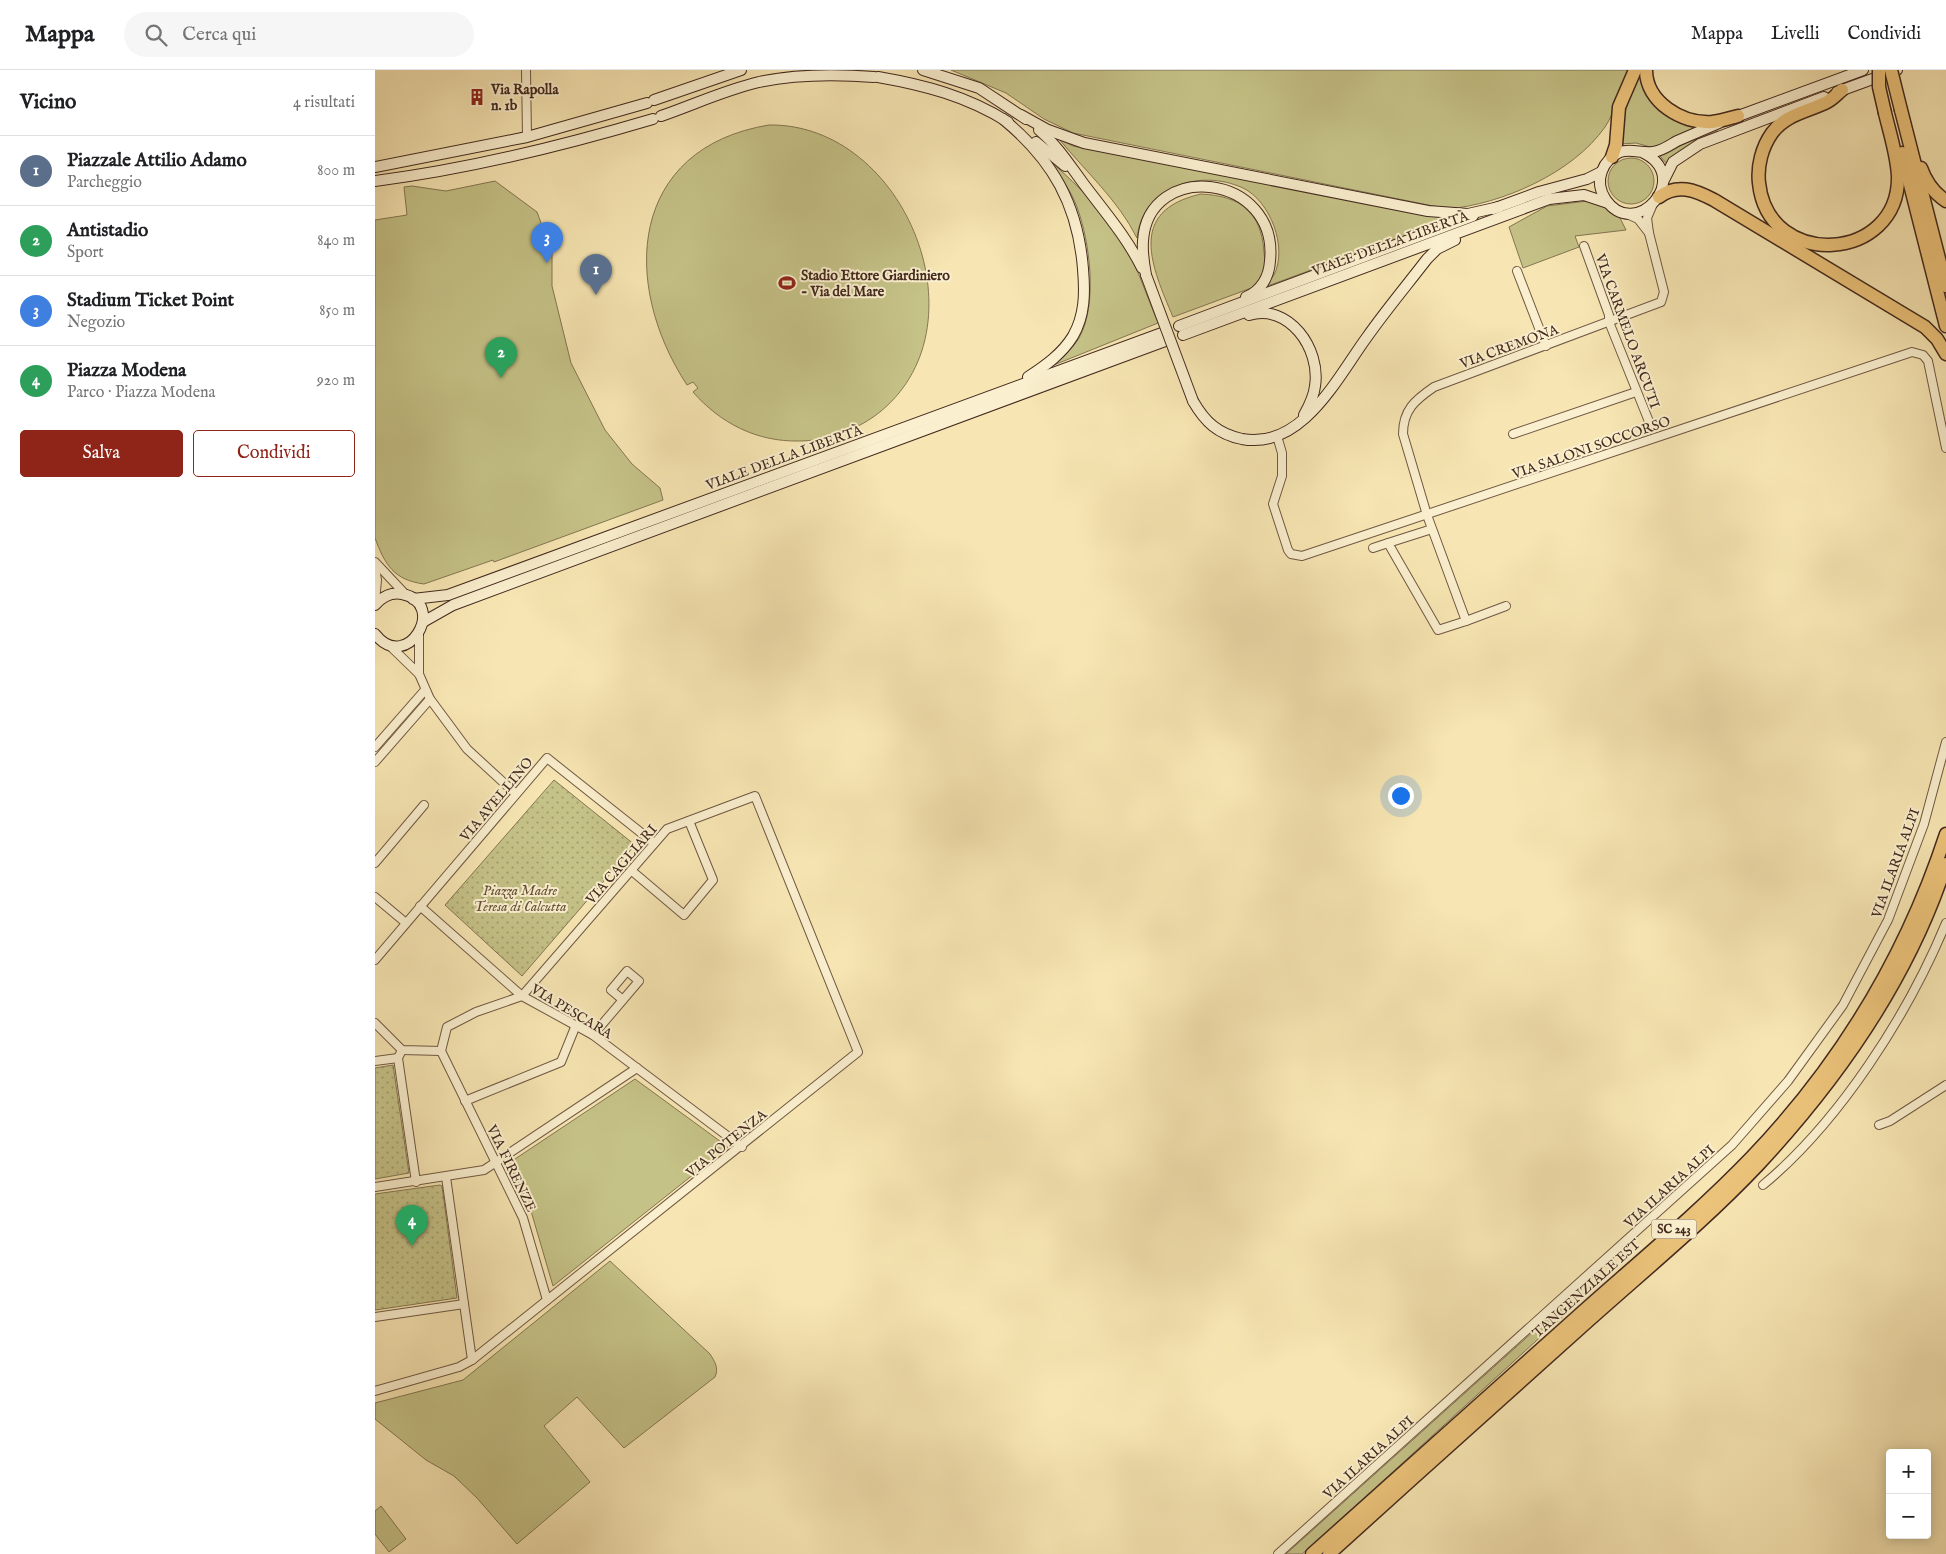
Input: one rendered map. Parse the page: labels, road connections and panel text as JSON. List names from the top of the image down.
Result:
{
  "streets": {
    "highway": ["SC 243", "TANGENZIALE EST"],
    "main road": ["VIALE DELLA LIBERTÀ"],
    "street": [
      "VIA CARMELO ARCUTI",
      "VIA CREMONA",
      "VIA SALONI SOCCORSO",
      "VIA AVELLINO",
      "VIA ILARIA ALPI",
      "VIA CAGLIARI",
      "VIA PESCARA",
      "VIA POTENZA",
      "VIA FIRENZE"
    ]
  },
  "crossings": [
    ["VIALE DELLA LIBERTÀ", "VIA CREMONA"],
    ["VIA CARMELO ARCUTI", "VIA CREMONA"],
    ["VIA CREMONA", "VIA SALONI SOCCORSO"],
    ["VIA AVELLINO", "VIA CAGLIARI"],
    ["VIA AVELLINO", "VIA PESCARA"],
    ["VIA CAGLIARI", "VIA PESCARA"],
    ["VIA CAGLIARI", "VIA POTENZA"],
    ["VIA CAGLIARI", "VIA FIRENZE"],
    ["VIA PESCARA", "VIA POTENZA"],
    ["VIA POTENZA", "VIA FIRENZE"]
  ],
  "parks": ["Piazza Madre Teresa di Calcutta"],
  "places": {
    "building": ["Via Rapolla n. 1b"],
    "sports": ["Stadio Ettore Giardiniero - Via del Mare"]
  },
  "page": {
    "header": "Mappa",
    "search": "Cerca qui",
    "nav": ["Mappa", "Livelli", "Condividi"],
    "heading": ["Vicino", "4 risultati"],
    "list": [
      {
        "mark": "1",
        "name": "Piazzale Attilio Adamo",
        "note": "Parcheggio",
        "value": "800 m"
      },
      {
        "mark": "2",
        "name": "Antistadio",
        "note": "Sport",
        "value": "840 m"
      },
      {
        "mark": "3",
        "name": "Stadium Ticket Point",
        "note": "Negozio",
        "value": "850 m"
      },
      {
        "mark": "4",
        "name": "Piazza Modena",
        "note": "Parco · Piazza Modena",
        "value": "920 m"
      }
    ],
    "pins": [
      "3",
      "1",
      "2",
      "4"
    ],
    "buttons": ["Salva", "Condividi"],
    "map_buttons": ["+", "−"]
  }
}
